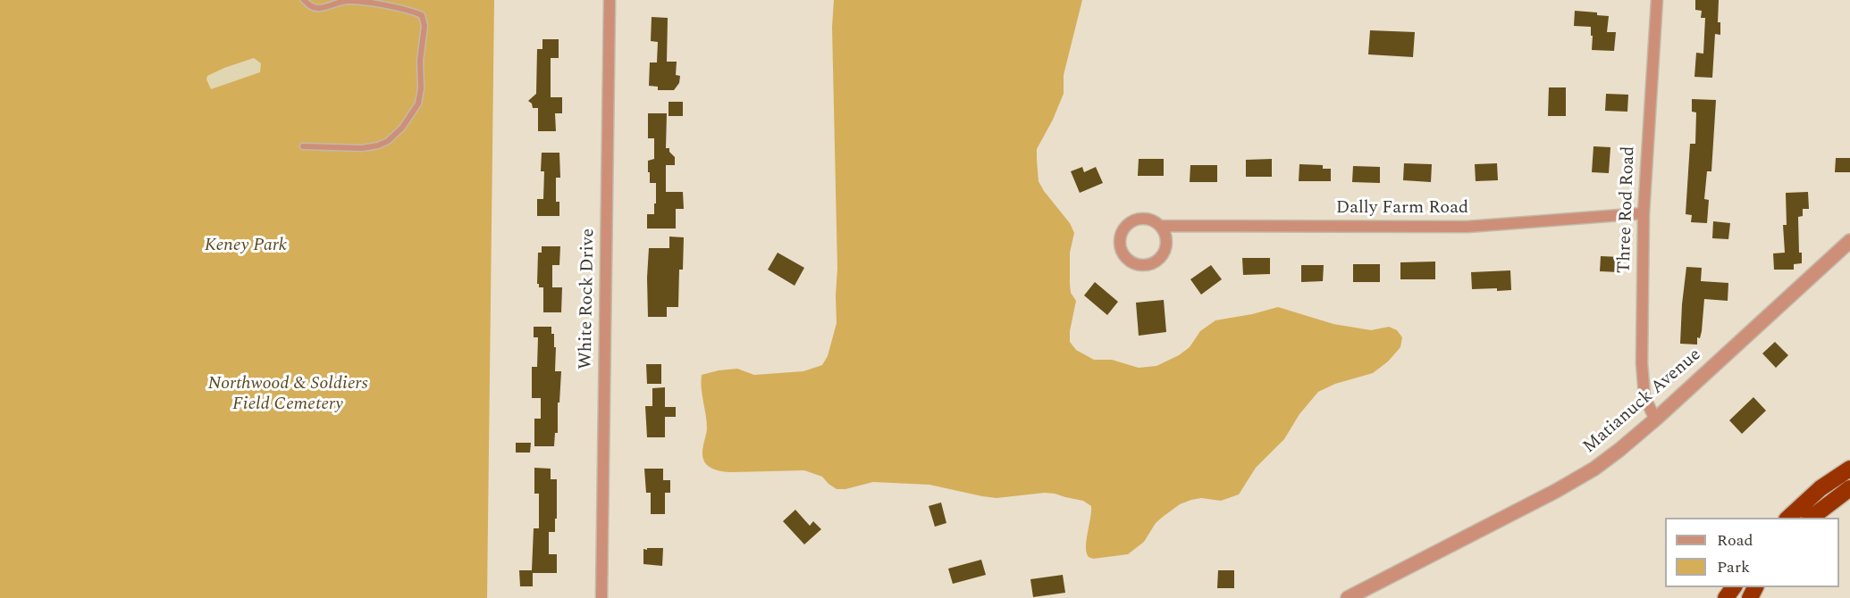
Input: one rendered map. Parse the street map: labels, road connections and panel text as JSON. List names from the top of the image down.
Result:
{
  "streets": {
    "street": [
      "Dally Farm Road",
      "Three Rod Road",
      "White Rock Drive",
      "Matianuck Avenue"
    ]
  },
  "crossings": [
    ["Dally Farm Road", "Three Rod Road"],
    ["Three Rod Road", "Matianuck Avenue"]
  ],
  "parks": ["Keney Park", "Northwood & Soldiers Field Cemetery"],
  "legend": ["Road", "Park"]
}
